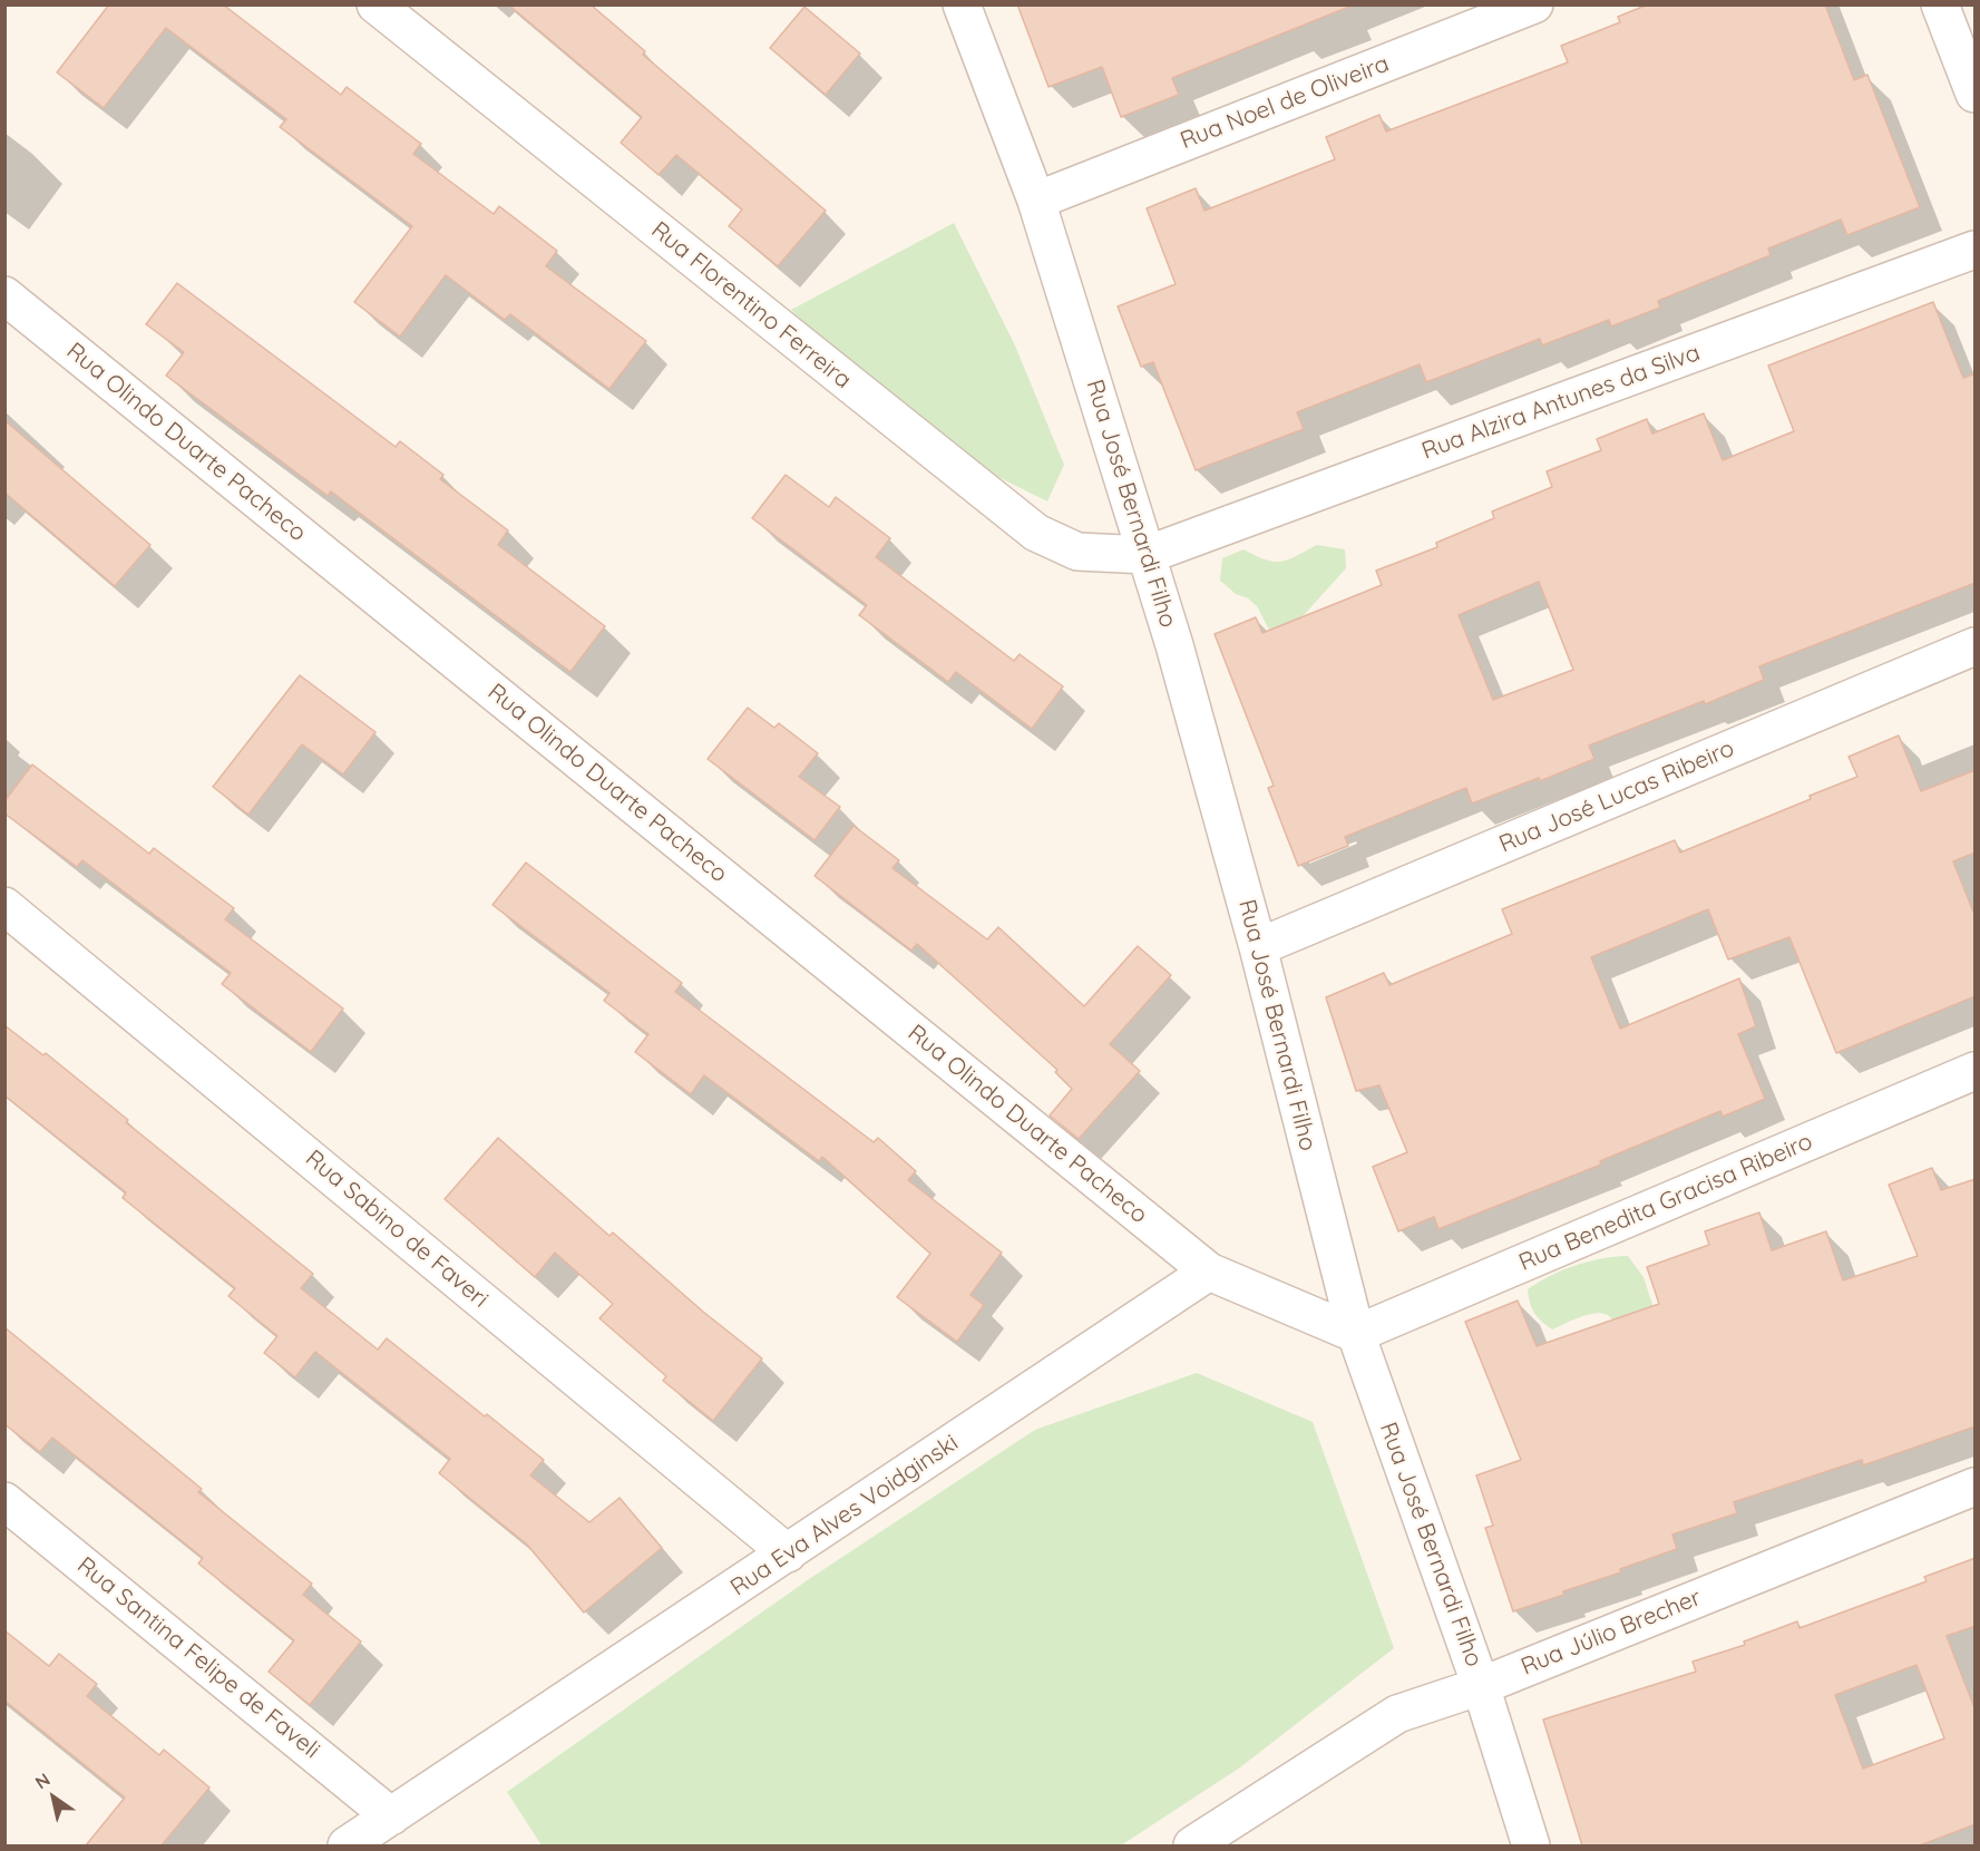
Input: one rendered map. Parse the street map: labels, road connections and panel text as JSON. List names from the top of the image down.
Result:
{
  "streets": {
    "street": [
      "Rua Noel de Oliveira",
      "Rua Florentino Ferreira",
      "Rua Alzira Antunes da Silva",
      "Rua Olindo Duarte Pacheco",
      "Rua José Bernardi Filho",
      "Rua José Lucas Ribeiro",
      "Rua Benedita Gracisa Ribeiro",
      "Rua Sabino de Faveri",
      "Rua Eva Alves Voidginski",
      "Rua Júlio Brecher",
      "Rua Santina Felipe de Faveli"
    ]
  },
  "crossings": [
    ["Rua Noel de Oliveira", "Rua José Bernardi Filho"],
    ["Rua Florentino Ferreira", "Rua Alzira Antunes da Silva"],
    ["Rua Florentino Ferreira", "Rua José Bernardi Filho"],
    ["Rua Alzira Antunes da Silva", "Rua José Bernardi Filho"],
    ["Rua Olindo Duarte Pacheco", "Rua Eva Alves Voidginski"],
    ["Rua José Bernardi Filho", "Rua José Lucas Ribeiro"],
    ["Rua José Bernardi Filho", "Rua Benedita Gracisa Ribeiro"],
    ["Rua José Bernardi Filho", "Rua Júlio Brecher"],
    ["Rua Sabino de Faveri", "Rua Eva Alves Voidginski"],
    ["Rua Eva Alves Voidginski", "Rua Santina Felipe de Faveli"]
  ],
  "north": "top left"
}
